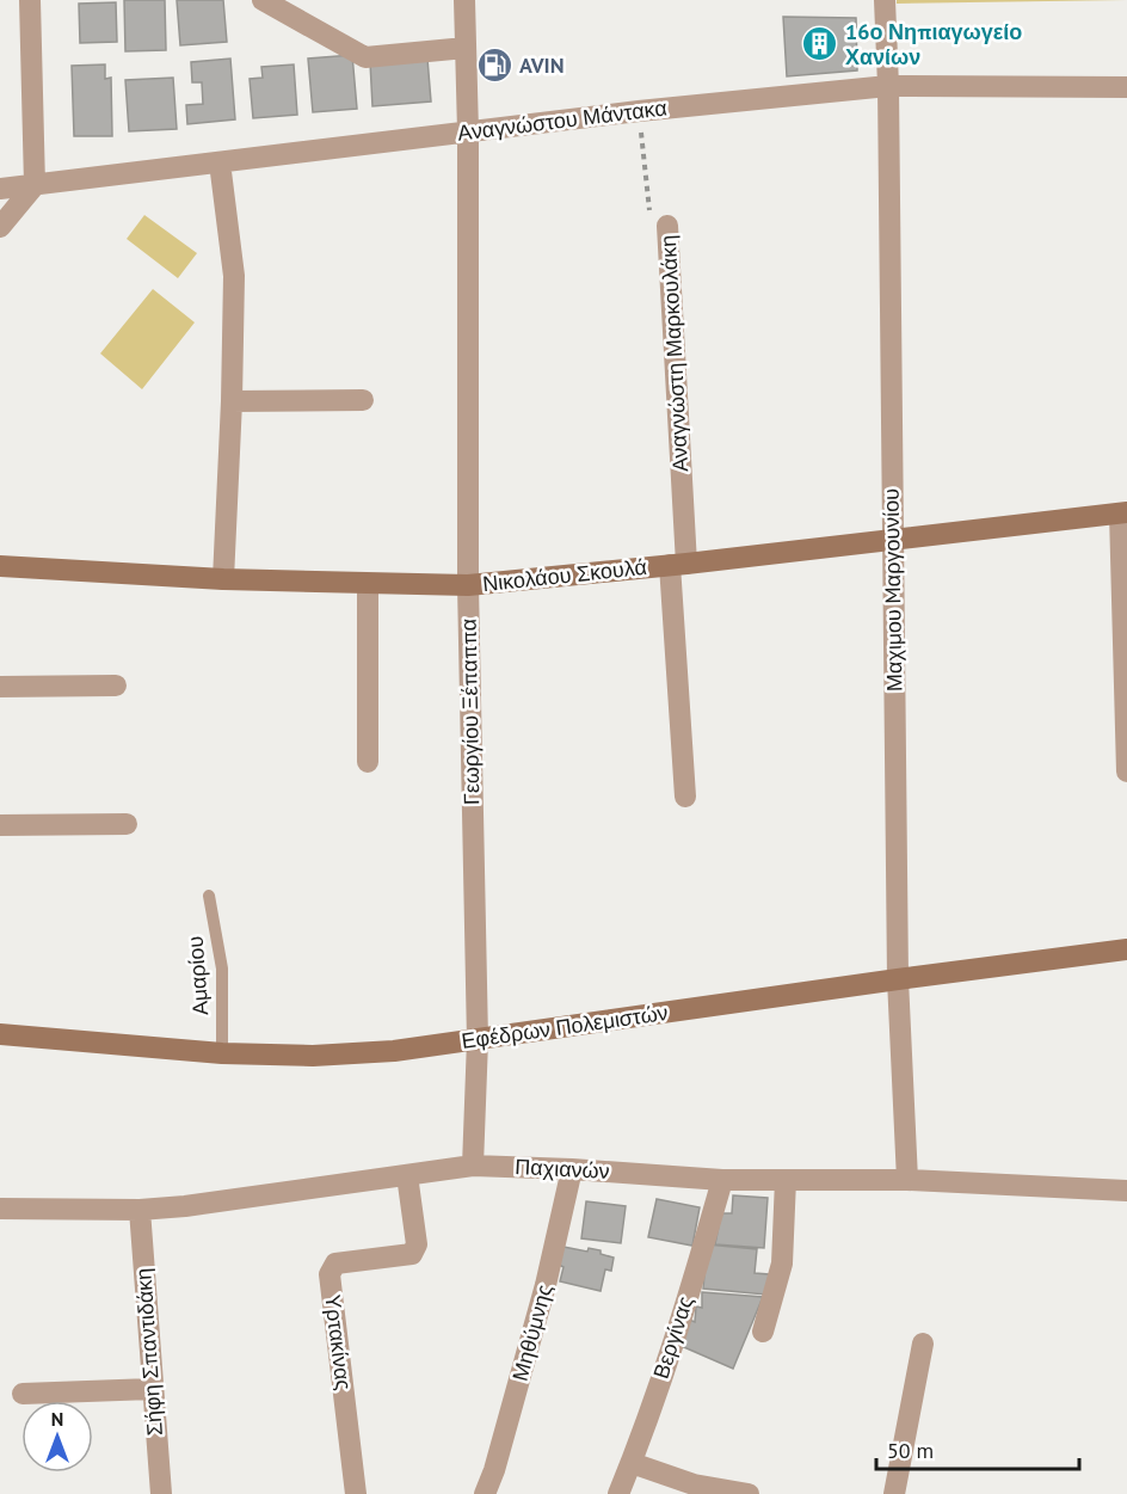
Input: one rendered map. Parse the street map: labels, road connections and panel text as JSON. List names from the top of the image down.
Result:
{
  "streets": {
    "street": [
      "Αναγνώστου Μάντακα",
      "Αναγνώστη Μαρκουλάκη",
      "Νικολάου Σκουλά",
      "Μαχιμου Mαργουνίου",
      "Γεωργίου Ξέπαππα",
      "Εφέδρων Πολεμιστών",
      "Παχιανών",
      "Μηθύμνης",
      "Βεργίνας",
      "Υρτακίνας",
      "Σήφη Σπαντιδάκη"
    ],
    "lane": ["Αμαρίου"]
  },
  "crossings": [
    ["Αναγνώστου Μάντακα", "Αναγνώστη Μαρκουλάκη"],
    ["Αναγνώστου Μάντακα", "Μαχιμου Mαργουνίου"],
    ["Αναγνώστου Μάντακα", "Γεωργίου Ξέπαππα"],
    ["Αναγνώστη Μαρκουλάκη", "Νικολάου Σκουλά"],
    ["Νικολάου Σκουλά", "Μαχιμου Mαργουνίου"],
    ["Νικολάου Σκουλά", "Γεωργίου Ξέπαππα"],
    ["Μαχιμου Mαργουνίου", "Εφέδρων Πολεμιστών"],
    ["Μαχιμου Mαργουνίου", "Παχιανών"],
    ["Γεωργίου Ξέπαππα", "Εφέδρων Πολεμιστών"],
    ["Γεωργίου Ξέπαππα", "Παχιανών"],
    ["Αμαρίου", "Εφέδρων Πολεμιστών"],
    ["Παχιανών", "Μηθύμνης"],
    ["Παχιανών", "Βεργίνας"],
    ["Παχιανών", "Υρτακίνας"],
    ["Παχιανών", "Σήφη Σπαντιδάκη"]
  ],
  "places": {
    "building": ["16ο Νηπιαγωγείο Χανίων"],
    "fuel station": ["AVIN"]
  },
  "scale_bar": "50 m",
  "north": "top"
}
